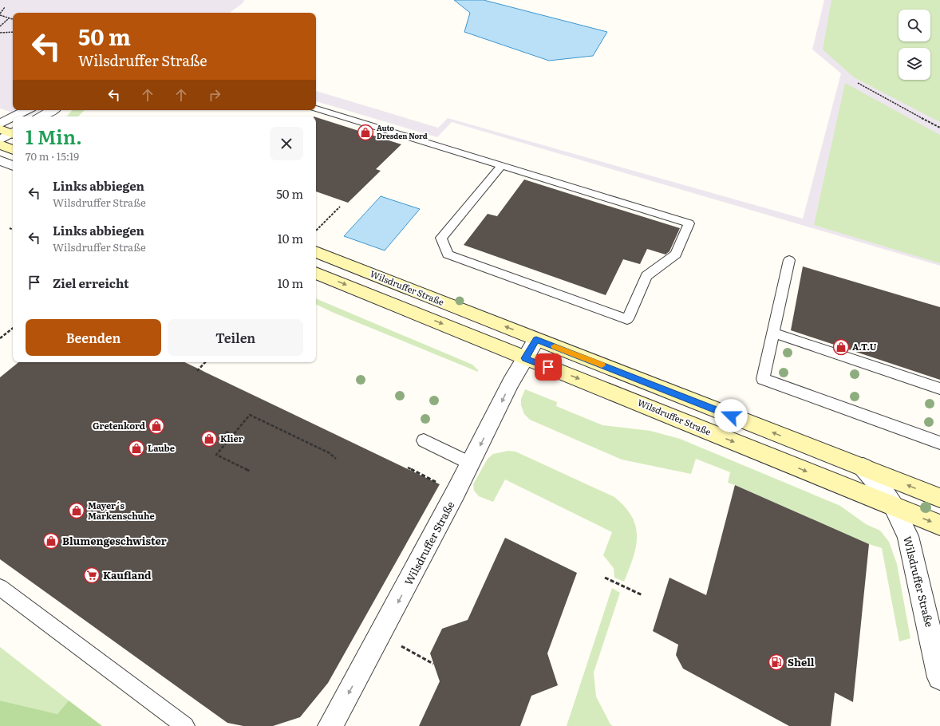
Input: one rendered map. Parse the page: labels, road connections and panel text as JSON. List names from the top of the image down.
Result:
{
  "streets": {
    "main road": ["Wilsdruffer Straße"]
  },
  "places": {
    "shop": [
      "Auto Dresden Nord",
      "A.T.U",
      "Gretenkord",
      "Klier",
      "Laube",
      "Mayer´s Markenschuhe",
      "Blumengeschwister"
    ],
    "supermarket": ["Kaufland"],
    "fuel station": ["Shell"]
  },
  "page": {
    "turn": ["50 m", "Wilsdruffer Straße"],
    "heading": ["1 Min.", "70 m · 15:19"],
    "list": [
      {
        "name": "Links abbiegen",
        "note": "Wilsdruffer Straße",
        "value": "50 m"
      },
      {
        "name": "Links abbiegen",
        "note": "Wilsdruffer Straße",
        "value": "10 m"
      },
      {
        "name": "Ziel erreicht",
        "value": "10 m"
      }
    ],
    "buttons": ["Beenden", "Teilen"]
  }
}
